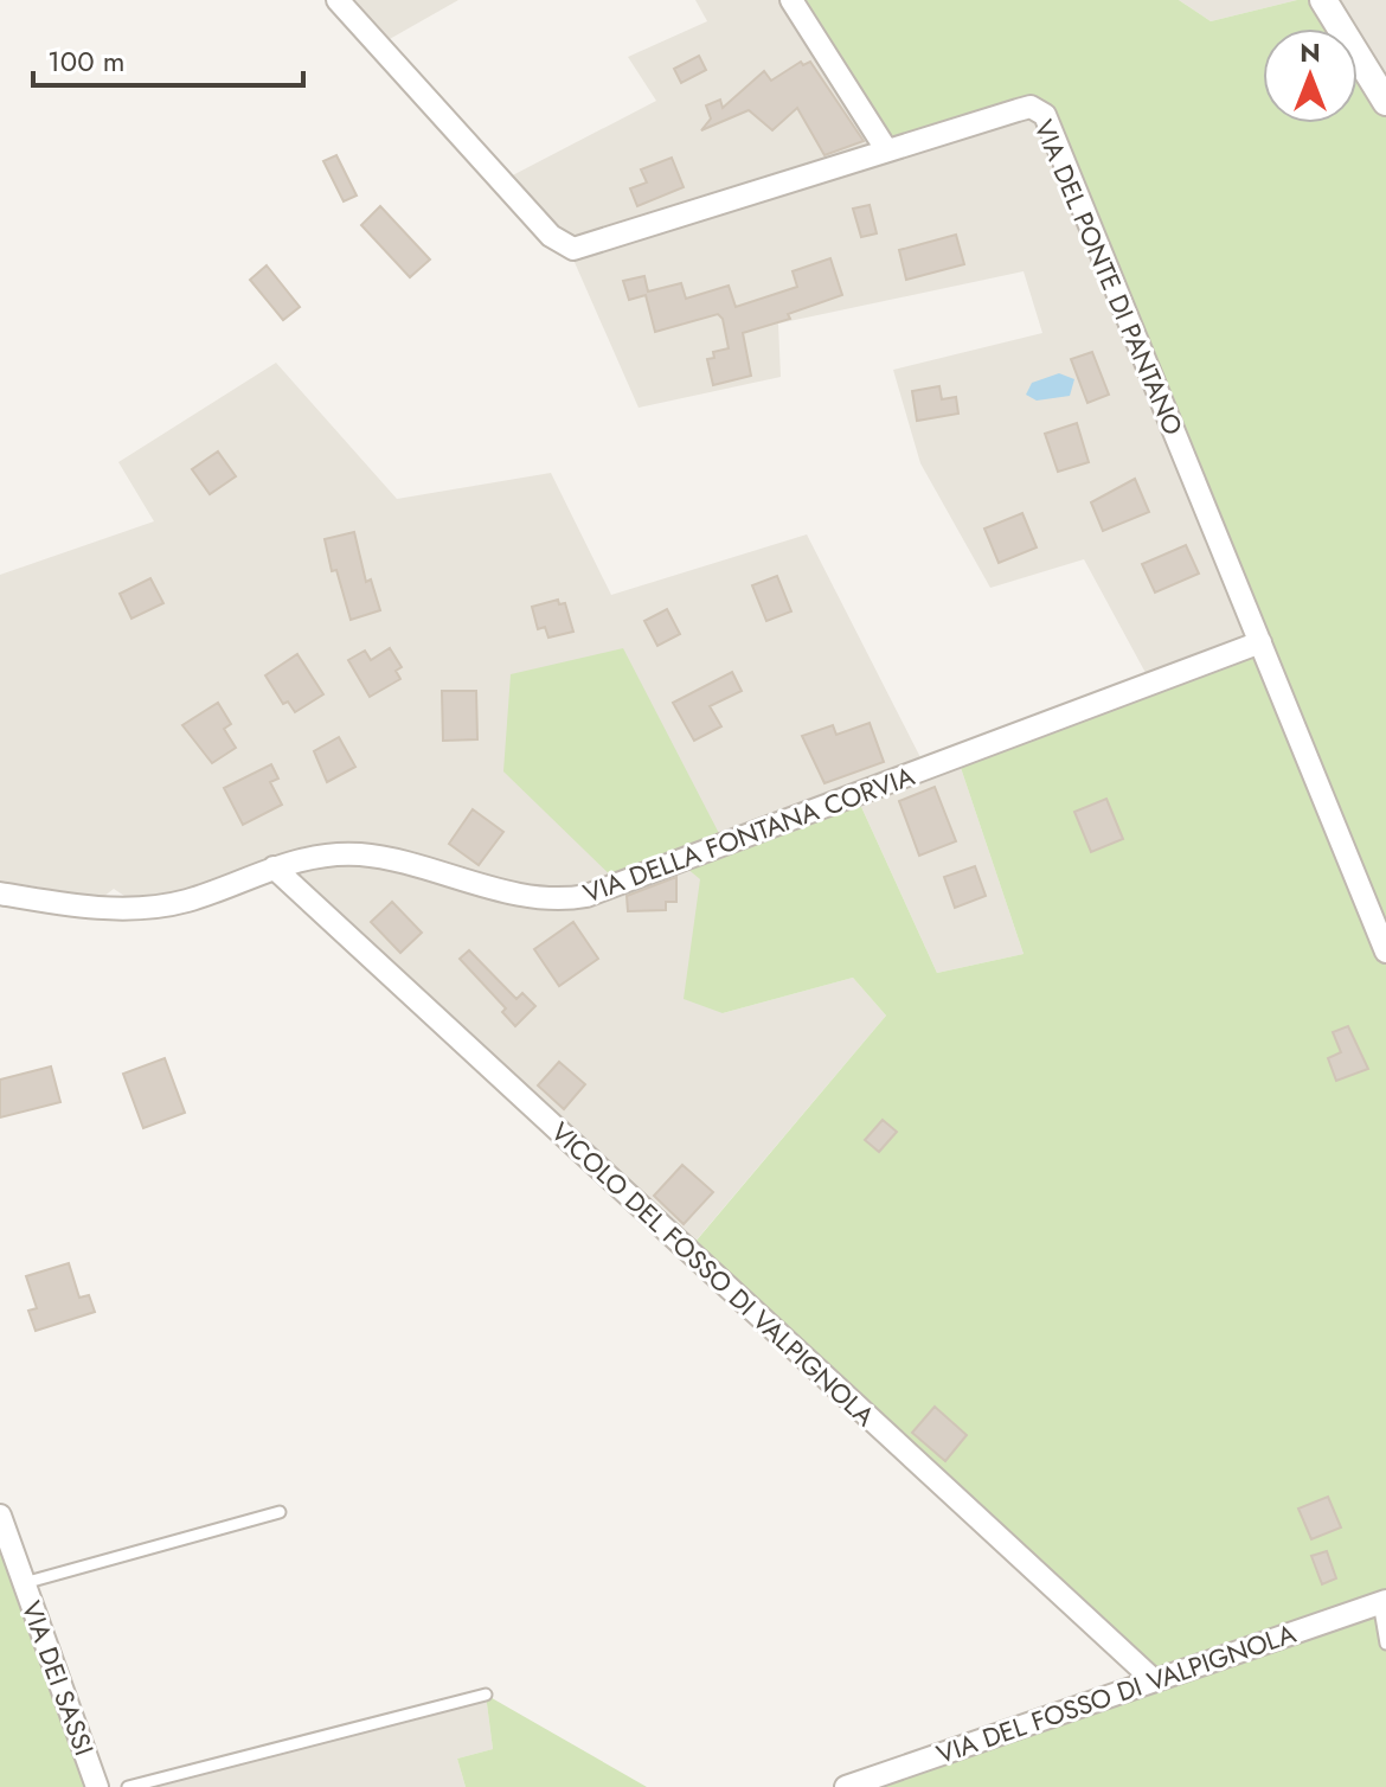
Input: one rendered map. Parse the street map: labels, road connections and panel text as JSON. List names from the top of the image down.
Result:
{
  "streets": {
    "street": [
      "VIA DEL PONTE DI PANTANO",
      "VIA DELLA FONTANA CORVIA",
      "VICOLO DEL FOSSO DI VALPIGNOLA",
      "VIA DEI SASSI",
      "VIA DEL FOSSO DI VALPIGNOLA"
    ]
  },
  "crossings": [
    ["VIA DEL PONTE DI PANTANO", "VIA DELLA FONTANA CORVIA"],
    ["VIA DELLA FONTANA CORVIA", "VICOLO DEL FOSSO DI VALPIGNOLA"],
    ["VICOLO DEL FOSSO DI VALPIGNOLA", "VIA DEL FOSSO DI VALPIGNOLA"]
  ],
  "scale_bar": "100 m",
  "north": "top"
}
